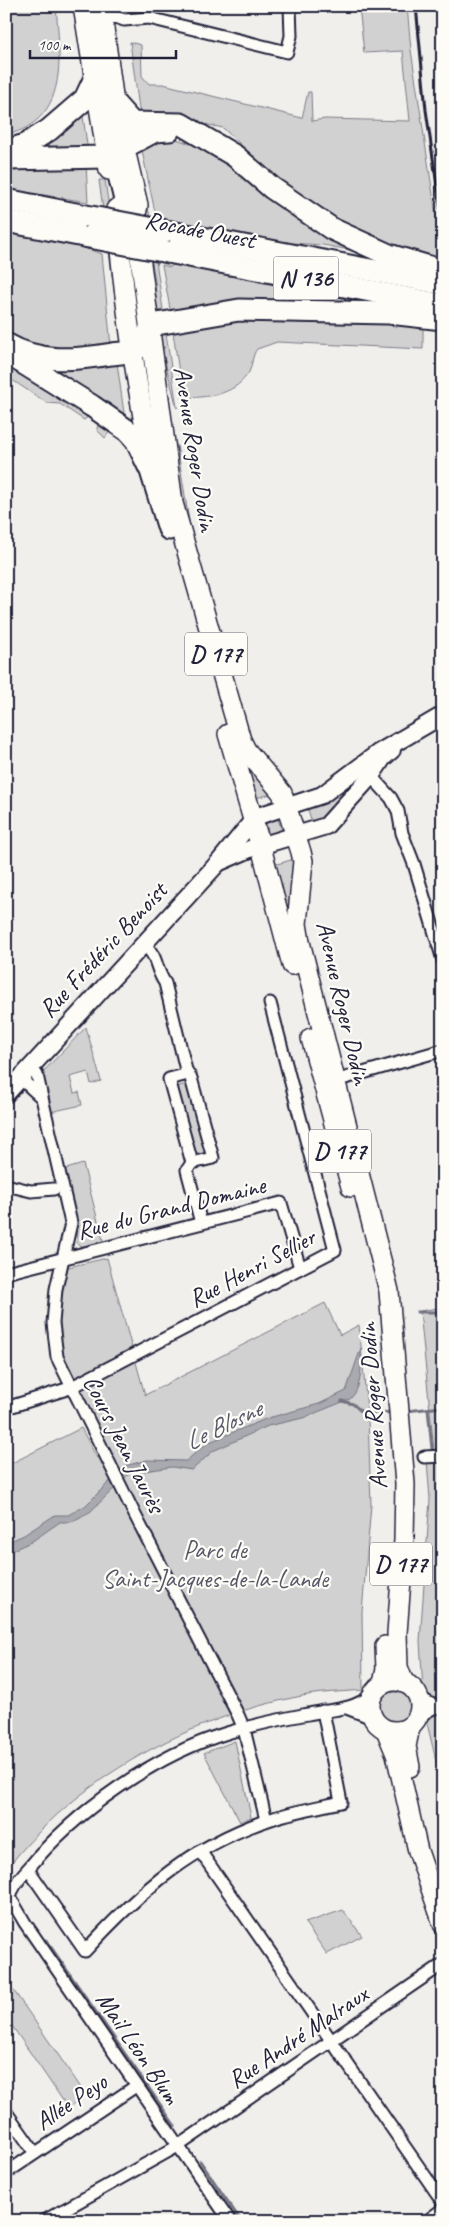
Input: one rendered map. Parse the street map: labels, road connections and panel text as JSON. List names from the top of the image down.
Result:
{
  "streets": {
    "highway": ["Rocade Ouest", "N 136"],
    "main road": ["Avenue Roger Dodin", "D 177"],
    "street": [
      "Rue Frédéric Benoist",
      "Rue du Grand Domaine",
      "Rue Henri Sellier",
      "Cours Jean Jaurès",
      "Rue André Malraux",
      "Mail Léon Blum",
      "Allée Peyo"
    ]
  },
  "crossings": [
    ["Avenue Roger Dodin", "D 177"],
    ["Avenue Roger Dodin", "Rue Frédéric Benoist"],
    ["Rue Frédéric Benoist", "Cours Jean Jaurès"],
    ["Rue du Grand Domaine", "Rue Henri Sellier"],
    ["Rue du Grand Domaine", "Cours Jean Jaurès"],
    ["Rue Henri Sellier", "Cours Jean Jaurès"],
    ["Rue André Malraux", "Mail Léon Blum"],
    ["Mail Léon Blum", "Allée Peyo"]
  ],
  "water": ["Le Blosne"],
  "parks": ["Parc de Saint-Jacques-de-la-Lande"],
  "scale_bar": "100 m"
}
